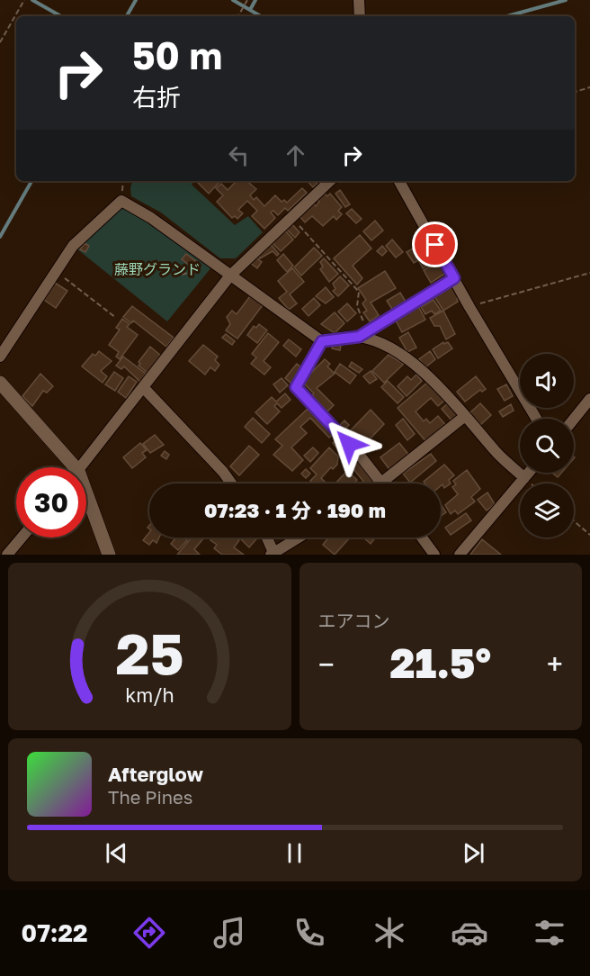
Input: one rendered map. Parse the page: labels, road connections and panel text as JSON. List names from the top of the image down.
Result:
{
  "parks": ["藤野グランド"],
  "page": {
    "turn": ["50 m", "右折"],
    "limit": "30",
    "trip": "07:23 · 1 分 · 190 m",
    "tile": "エアコン",
    "heat": ["−", "21.5°", "+"],
    "song": ["Afterglow", "The Pines"],
    "tabs": "07:22",
    "gauge": ["25", "km/h"]
  }
}
